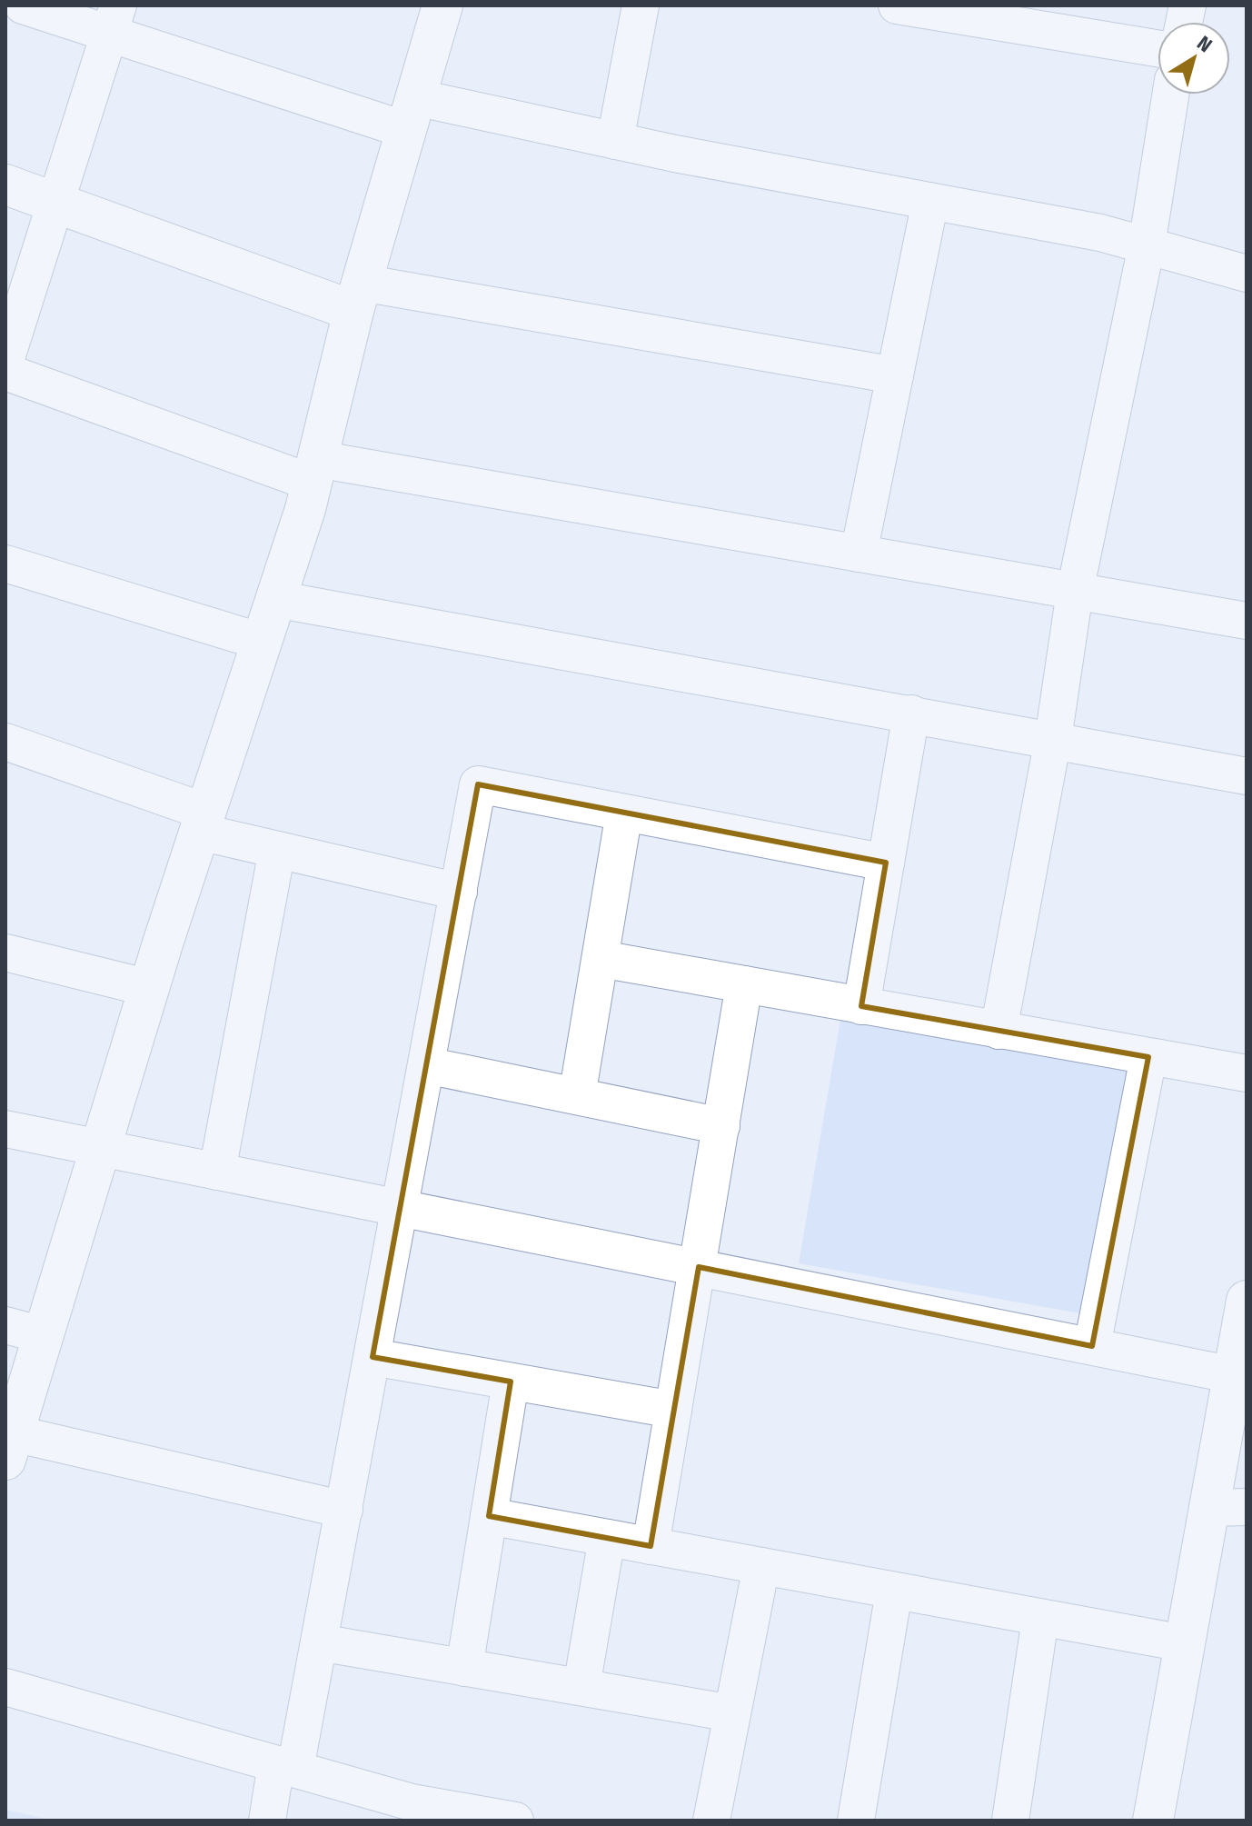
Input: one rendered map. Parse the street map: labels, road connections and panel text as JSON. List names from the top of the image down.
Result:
{
  "north": "top right"
}
